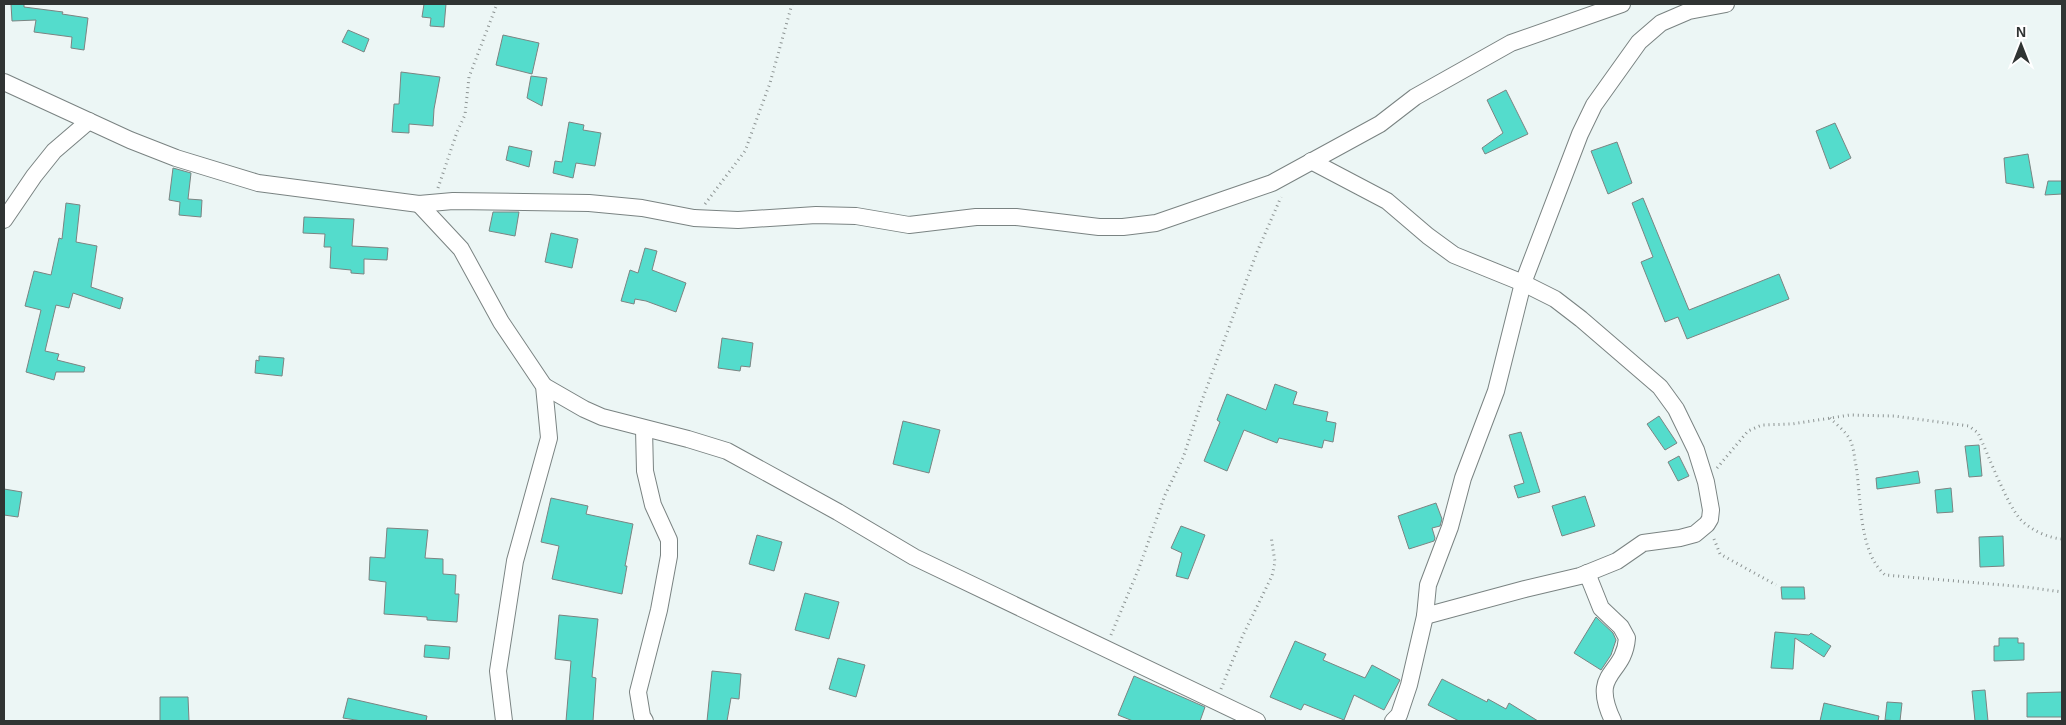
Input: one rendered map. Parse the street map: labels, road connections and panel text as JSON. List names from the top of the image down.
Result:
{
  "north": "top"
}
